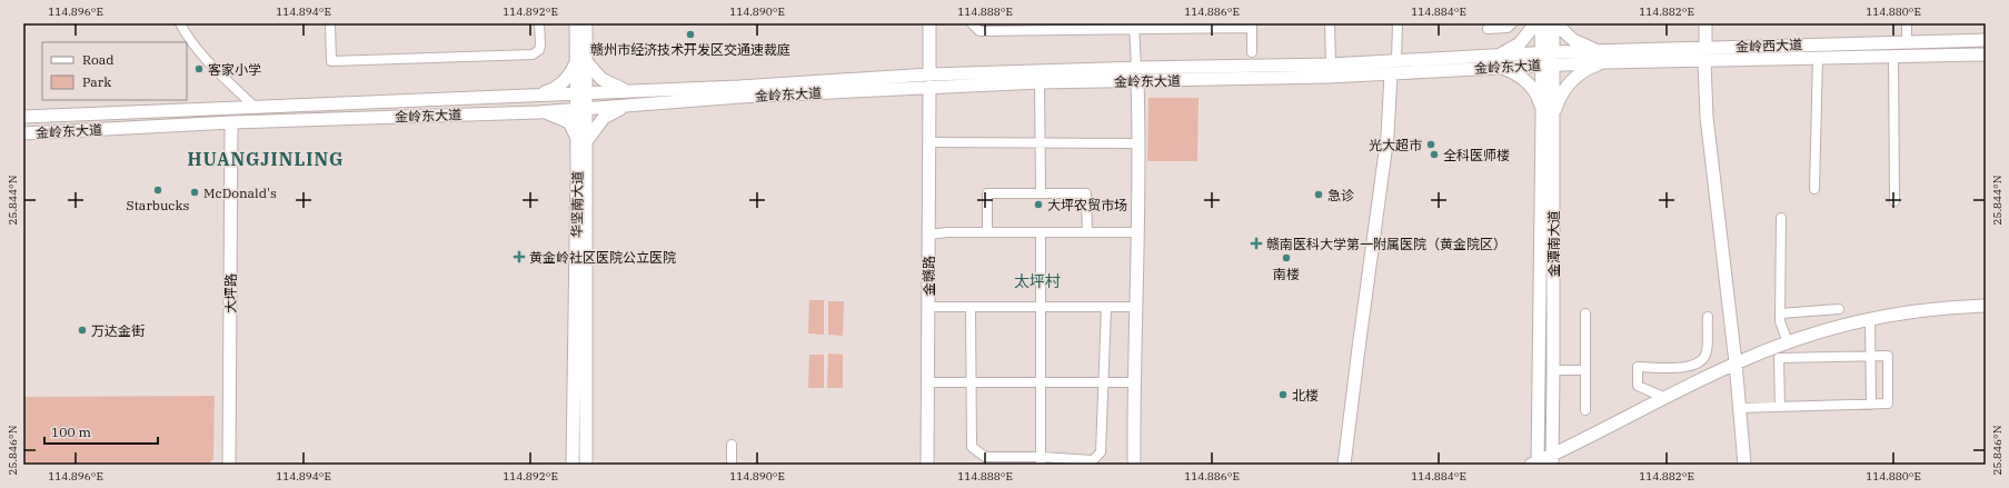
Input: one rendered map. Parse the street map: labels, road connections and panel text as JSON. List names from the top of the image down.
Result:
{
  "streets": {
    "main road": [
      "金岭西大道",
      "金岭东大道",
      "华坚南大道",
      "金潭南大道",
      "金赣路",
      "大坪路"
    ]
  },
  "crossings": [
    ["金岭西大道", "金岭东大道"],
    ["金岭西大道", "金潭南大道"],
    ["金岭东大道", "华坚南大道"],
    ["金岭东大道", "金潭南大道"],
    ["金岭东大道", "金赣路"],
    ["金岭东大道", "大坪路"]
  ],
  "districts": ["HUANGJINLING", "太坪村"],
  "places": {
    "other": [
      "赣州市经济技术开发区交通速裁庭",
      "客家小学",
      "光大超市",
      "全科医师楼",
      "Starbucks",
      "McDonald's",
      "急诊",
      "大坪农贸市场",
      "南楼",
      "万达金街",
      "北楼"
    ],
    "health": ["赣南医科大学第一附属医院（黄金院区）", "黄金岭社区医院公立医院"]
  },
  "legend": ["Road", "Park"],
  "scale_bar": "100 m",
  "coordinates": [
    "114.896°E",
    "114.894°E",
    "114.892°E",
    "114.890°E",
    "114.888°E",
    "114.886°E",
    "114.884°E",
    "114.882°E",
    "114.880°E",
    "25.844°N",
    "25.846°N"
  ]
}
